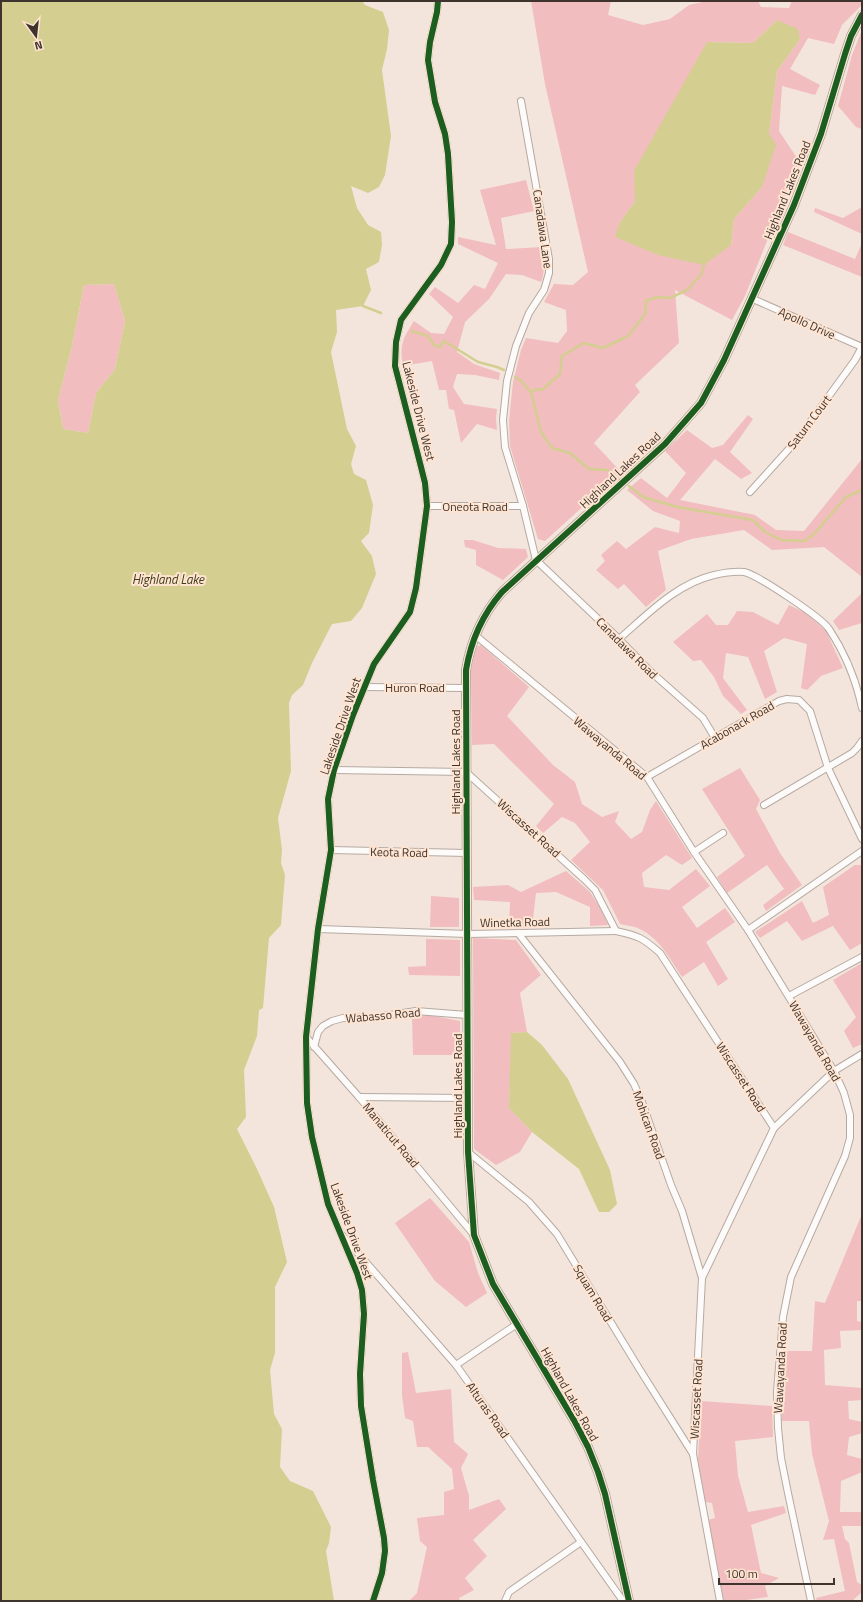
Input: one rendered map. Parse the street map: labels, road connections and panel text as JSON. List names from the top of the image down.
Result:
{
  "streets": {
    "street": [
      "Highland Lakes Road",
      "Canadawa Lane",
      "Apollo Drive",
      "Lakeside Drive West",
      "Saturn Court",
      "Oneota Road",
      "Canadawa Road",
      "Huron Road",
      "Acabonack Road",
      "Wawayanda Road",
      "Wiscasset Road",
      "Keota Road",
      "Winetka Road",
      "Wabasso Road",
      "Mohican Road",
      "Manaticut Road",
      "Squam Road",
      "Alturas Road"
    ]
  },
  "crossings": [
    ["Highland Lakes Road", "Canadawa Lane"],
    ["Highland Lakes Road", "Apollo Drive"],
    ["Highland Lakes Road", "Canadawa Road"],
    ["Highland Lakes Road", "Huron Road"],
    ["Highland Lakes Road", "Wawayanda Road"],
    ["Highland Lakes Road", "Wiscasset Road"],
    ["Highland Lakes Road", "Keota Road"],
    ["Highland Lakes Road", "Winetka Road"],
    ["Highland Lakes Road", "Wabasso Road"],
    ["Highland Lakes Road", "Manaticut Road"],
    ["Highland Lakes Road", "Squam Road"],
    ["Canadawa Lane", "Oneota Road"],
    ["Canadawa Lane", "Canadawa Road"],
    ["Apollo Drive", "Saturn Court"],
    ["Lakeside Drive West", "Oneota Road"],
    ["Lakeside Drive West", "Huron Road"],
    ["Lakeside Drive West", "Keota Road"],
    ["Lakeside Drive West", "Winetka Road"],
    ["Lakeside Drive West", "Manaticut Road"],
    ["Lakeside Drive West", "Alturas Road"],
    ["Canadawa Road", "Acabonack Road"],
    ["Acabonack Road", "Wawayanda Road"],
    ["Wiscasset Road", "Winetka Road"],
    ["Wiscasset Road", "Mohican Road"],
    ["Wiscasset Road", "Squam Road"],
    ["Winetka Road", "Mohican Road"],
    ["Wabasso Road", "Manaticut Road"]
  ],
  "water": ["Highland Lake"],
  "scale_bar": "100 m",
  "north": "bottom"
}
